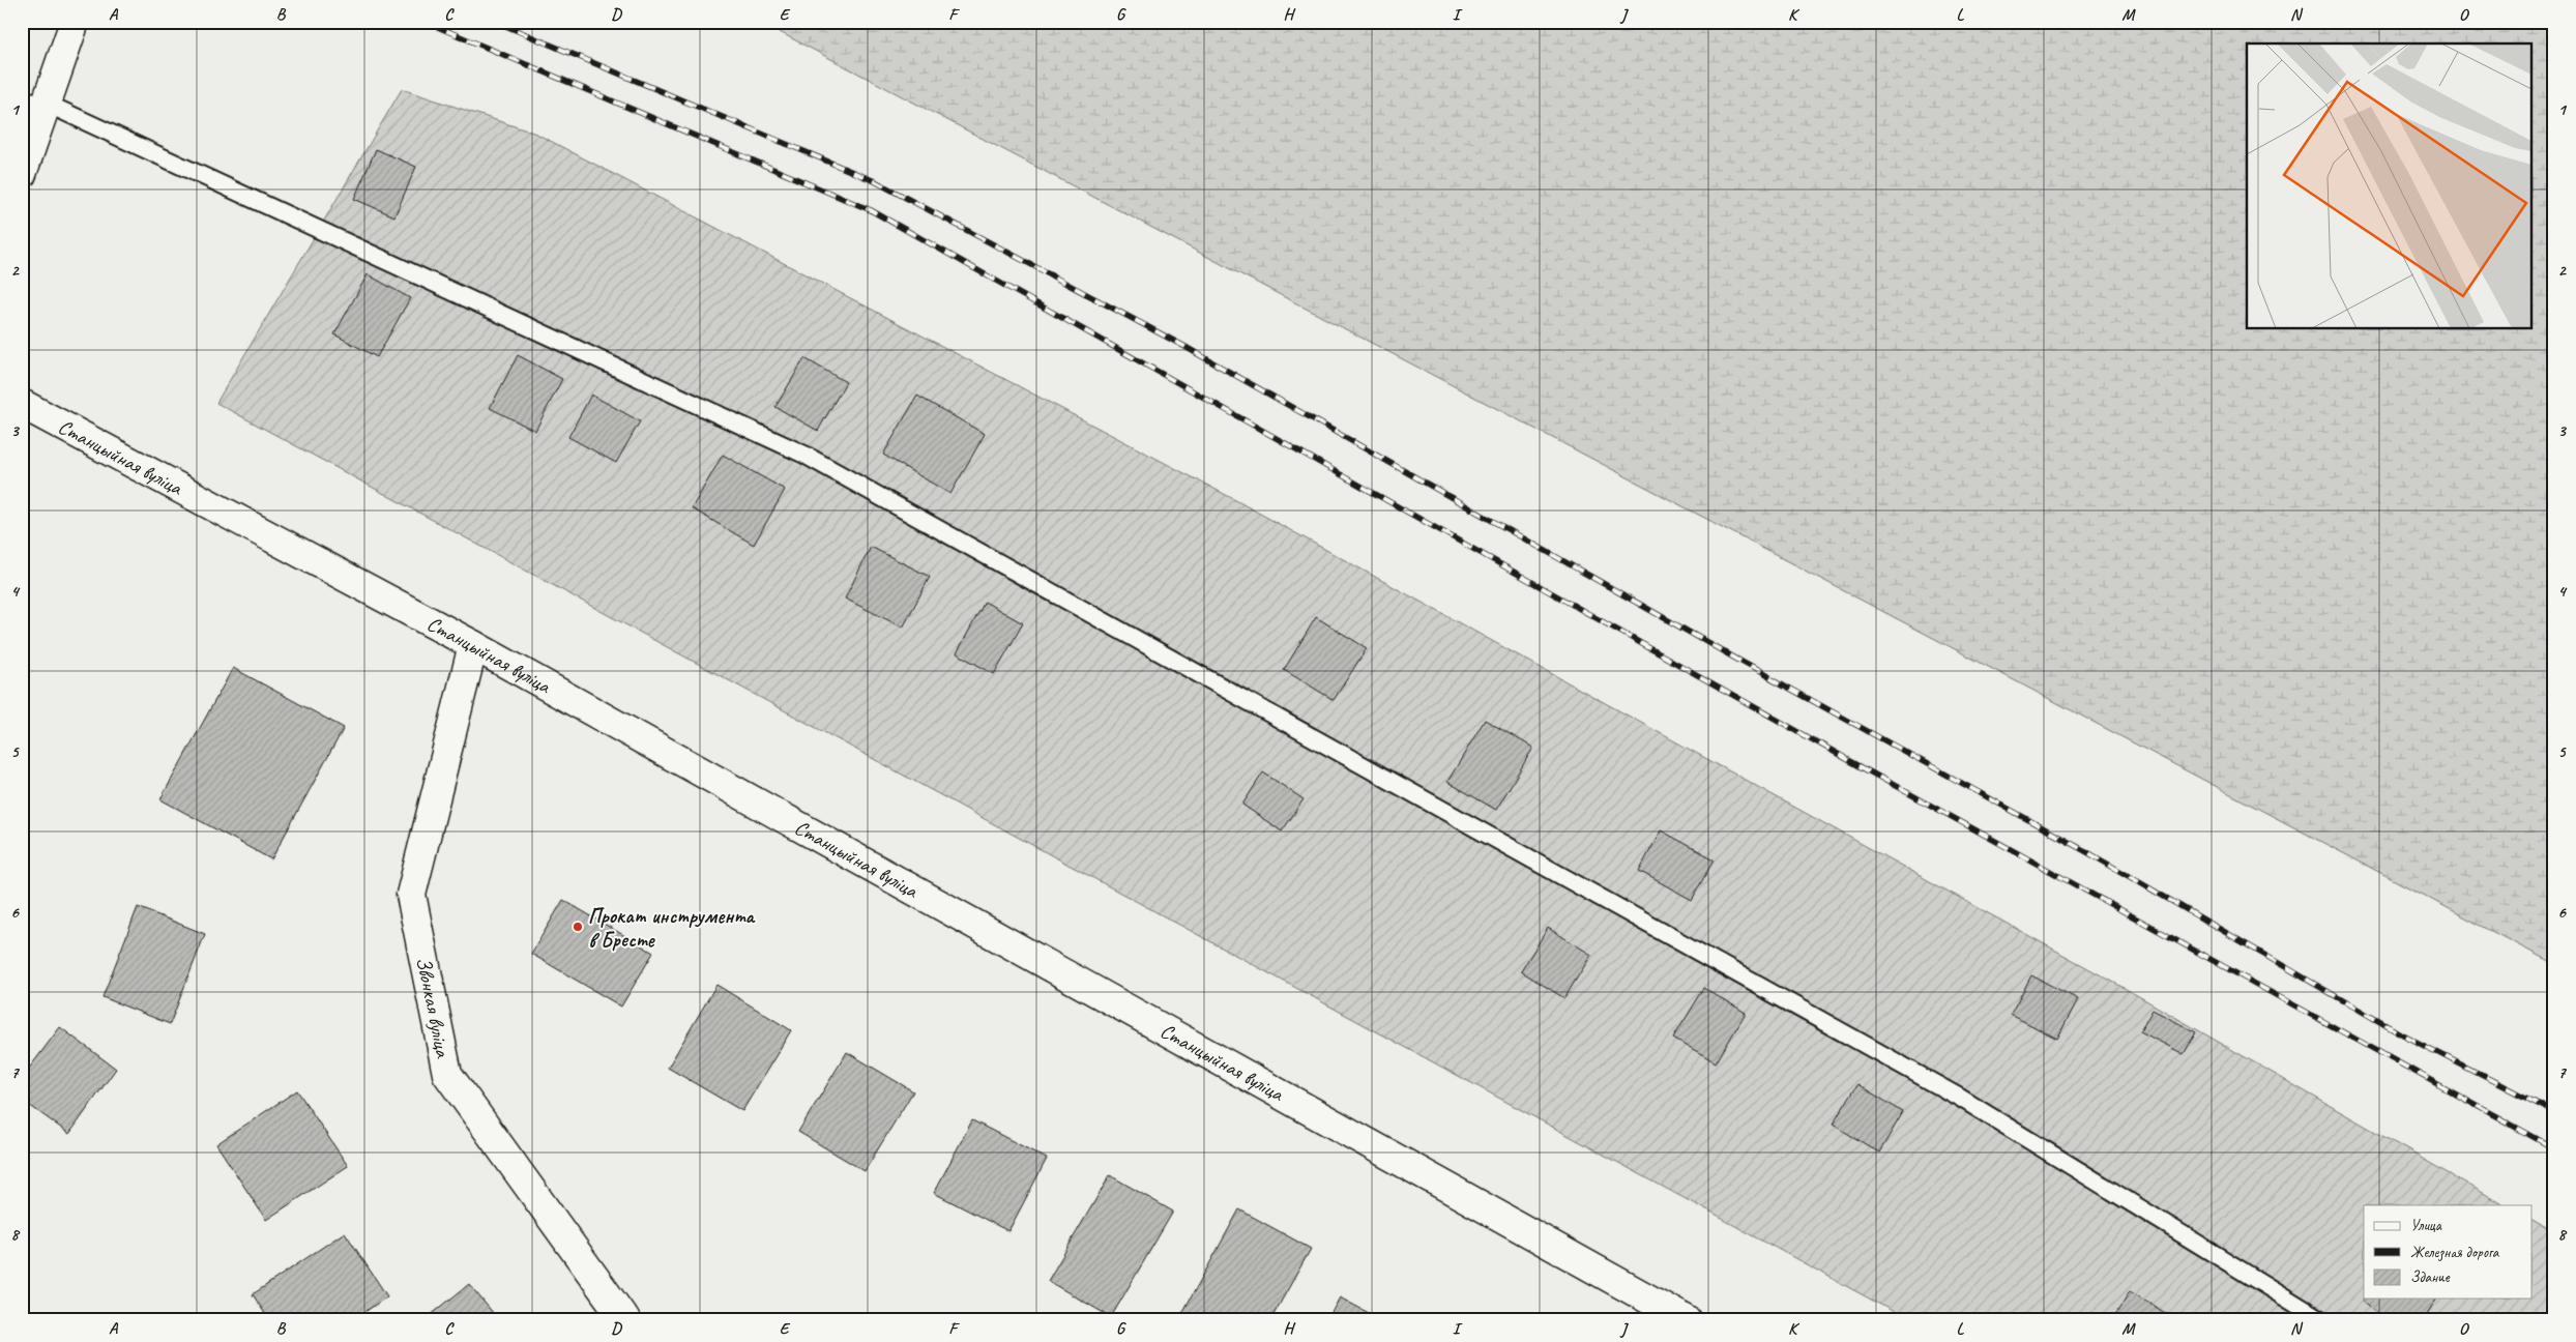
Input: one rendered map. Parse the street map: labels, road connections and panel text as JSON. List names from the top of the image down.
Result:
{
  "streets": {
    "street": ["Станцыйная вуліца", "Звонкая вуліца"]
  },
  "crossings": [
    ["Станцыйная вуліца", "Звонкая вуліца"]
  ],
  "places": ["Прокат инструмента в Бресте"],
  "legend": ["Улица", "Железная дорога", "Здание"],
  "grid": {
    "columns": [
      "A",
      "B",
      "C",
      "D",
      "E",
      "F",
      "G",
      "H",
      "I",
      "J",
      "K",
      "L",
      "M",
      "N",
      "O"
    ],
    "rows": [
      "1",
      "2",
      "3",
      "4",
      "5",
      "6",
      "7",
      "8"
    ]
  }
}
